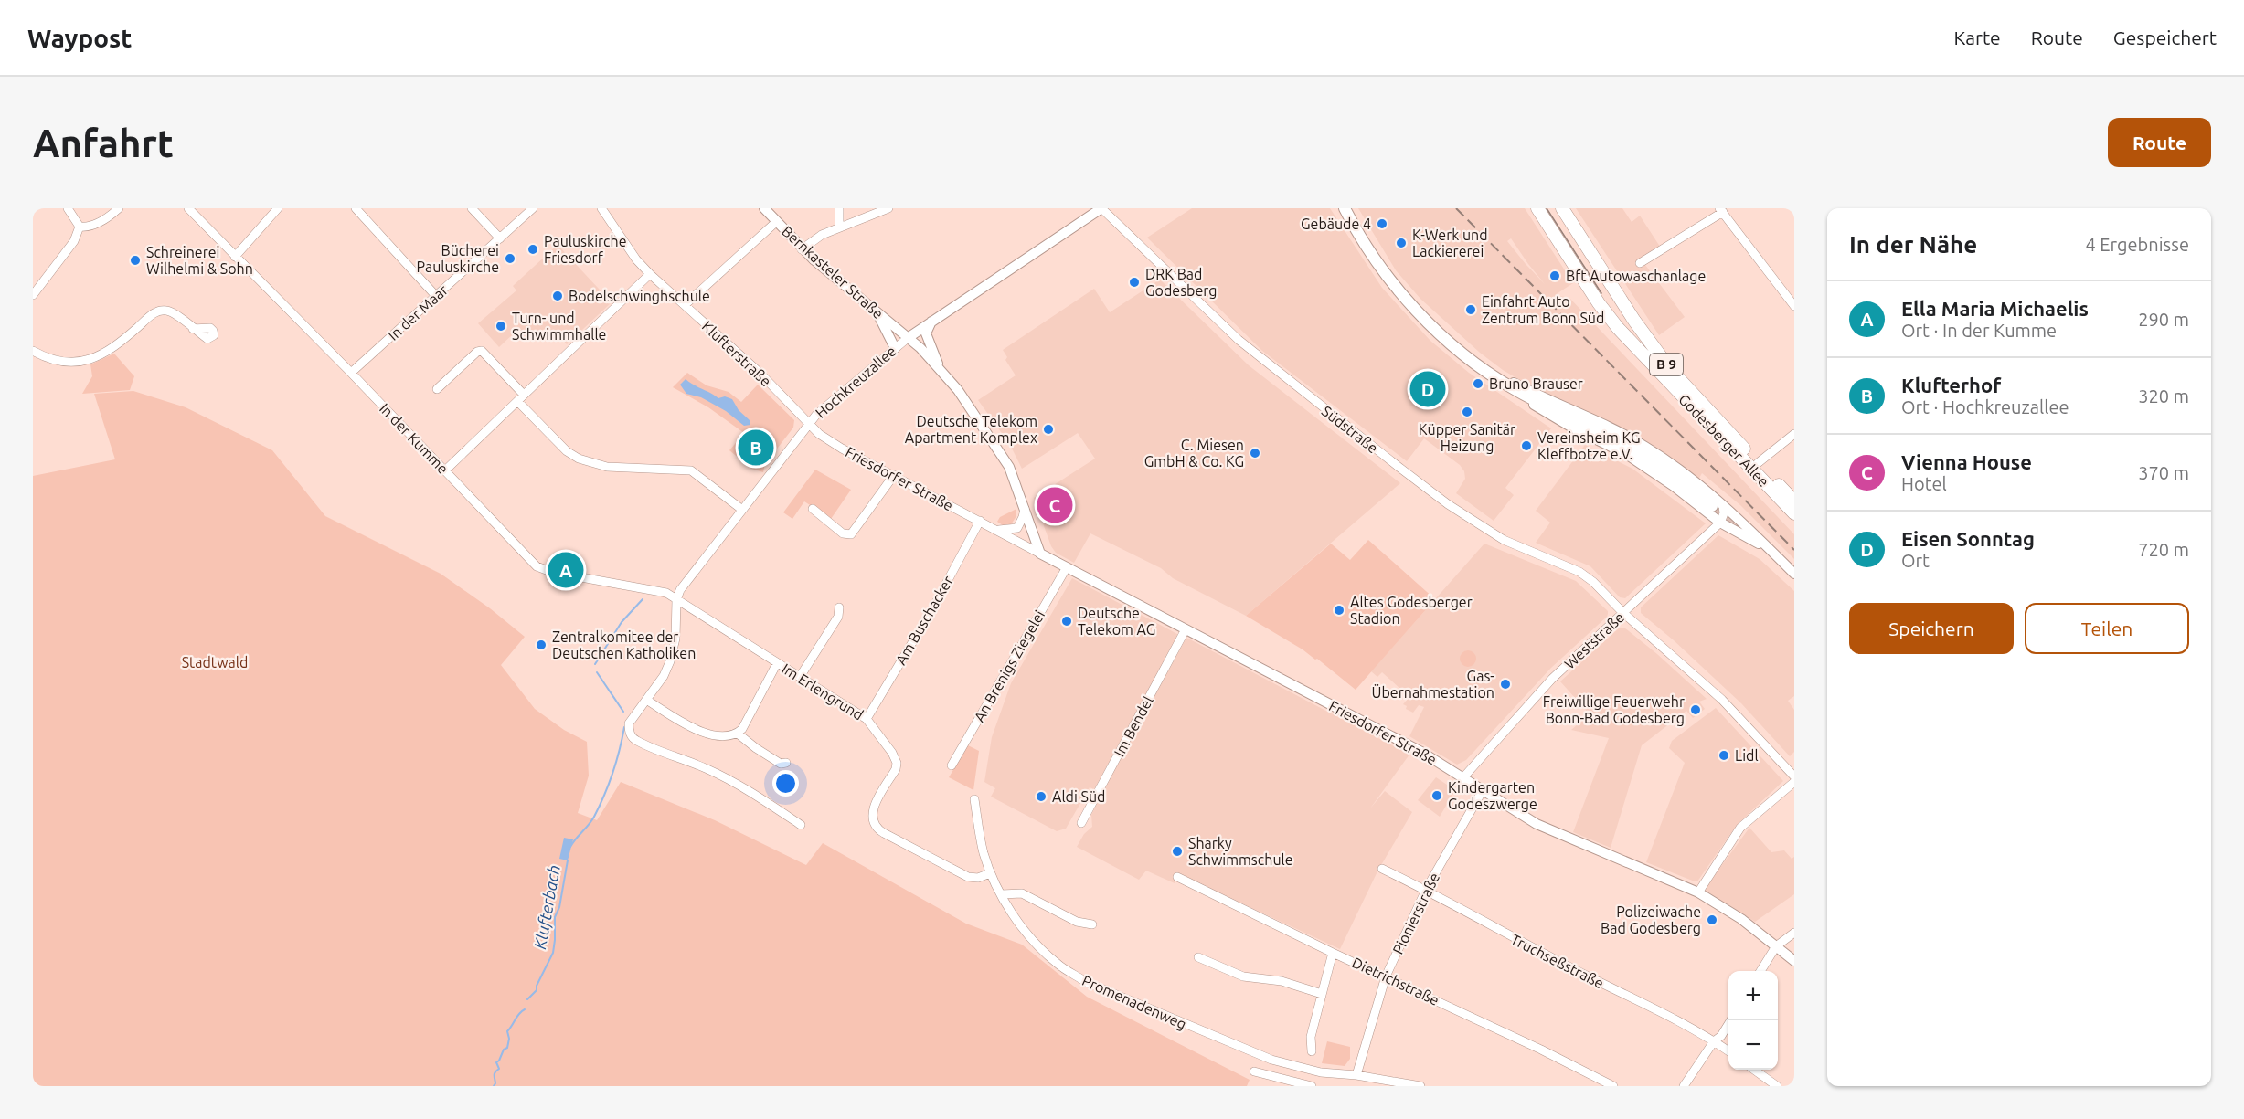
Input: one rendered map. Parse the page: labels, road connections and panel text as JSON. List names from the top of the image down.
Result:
{
  "streets": {
    "main road": ["B 9", "Godesberger Allee"],
    "street": [
      "Bernkasteler Straße",
      "In der Maar",
      "Klufterstraße",
      "Hochkreuzallee",
      "Südstraße",
      "In der Kumme",
      "Friesdorfer Straße",
      "Am Buschacker",
      "Weststraße",
      "An Brenigs Ziegelei",
      "Im Erlengrund",
      "Im Bendel",
      "Pionierstraße",
      "Truchseßstraße",
      "Dietrichstraße",
      "Promenadenweg"
    ]
  },
  "crossings": [
    ["Bernkasteler Straße", "Hochkreuzallee"],
    ["Bernkasteler Straße", "Friesdorfer Straße"],
    ["In der Maar", "In der Kumme"],
    ["Klufterstraße", "Hochkreuzallee"],
    ["Klufterstraße", "Friesdorfer Straße"],
    ["Hochkreuzallee", "Südstraße"],
    ["Hochkreuzallee", "In der Kumme"],
    ["Hochkreuzallee", "Friesdorfer Straße"],
    ["Hochkreuzallee", "Im Erlengrund"],
    ["Südstraße", "Weststraße"],
    ["In der Kumme", "Im Erlengrund"],
    ["Friesdorfer Straße", "Am Buschacker"],
    ["Friesdorfer Straße", "Weststraße"],
    ["Friesdorfer Straße", "An Brenigs Ziegelei"],
    ["Friesdorfer Straße", "Im Bendel"],
    ["Friesdorfer Straße", "Pionierstraße"],
    ["Am Buschacker", "Im Erlengrund"],
    ["Im Erlengrund", "Promenadenweg"],
    ["Pionierstraße", "Truchseßstraße"],
    ["Pionierstraße", "Dietrichstraße"],
    ["Pionierstraße", "Promenadenweg"]
  ],
  "water": ["Klufterbach"],
  "parks": ["Stadtwald"],
  "places": [
    "Gebäude 4",
    "K-Werk und Lackiererei",
    "Pauluskirche Friesdorf",
    "Bücherei Pauluskirche",
    "Schreinerei Wilhelmi & Sohn",
    "Bft Autowaschanlage",
    "DRK Bad Godesberg",
    "Bodelschwinghschule",
    "Einfahrt Auto Zentrum Bonn Süd",
    "Turn- und Schwimmhalle",
    "Bruno Brauser",
    "Küpper Sanitär Heizung",
    "Deutsche Telekom Apartment Komplex",
    "Vereinsheim KG Kleffbotze e.V.",
    "C. Miesen GmbH & Co. KG",
    "Altes Godesberger Stadion",
    "Deutsche Telekom AG",
    "Zentralkomitee der Deutschen Katholiken",
    "Gas- Übernahmestation",
    "Freiwillige Feuerwehr Bonn-Bad Godesberg",
    "Lidl",
    "Kindergarten Godeszwerge",
    "Aldi Süd",
    "Sharky Schwimmschule",
    "Polizeiwache Bad Godesberg"
  ],
  "page": {
    "header": "Waypost",
    "nav": ["Karte", "Route", "Gespeichert"],
    "buttons": [
      "Route",
      ["Speichern", "Teilen"]
    ],
    "title": "Anfahrt",
    "heading": ["In der Nähe", "4 Ergebnisse"],
    "list": [
      {
        "mark": "A",
        "name": "Ella Maria Michaelis",
        "note": "Ort · In der Kumme",
        "value": "290 m"
      },
      {
        "mark": "B",
        "name": "Klufterhof",
        "note": "Ort · Hochkreuzallee",
        "value": "320 m"
      },
      {
        "mark": "C",
        "name": "Vienna House",
        "note": "Hotel",
        "value": "370 m"
      },
      {
        "mark": "D",
        "name": "Eisen Sonntag",
        "note": "Ort",
        "value": "720 m"
      }
    ],
    "pins": [
      "D",
      "B",
      "C",
      "A"
    ],
    "map_buttons": ["+", "−"]
  }
}
